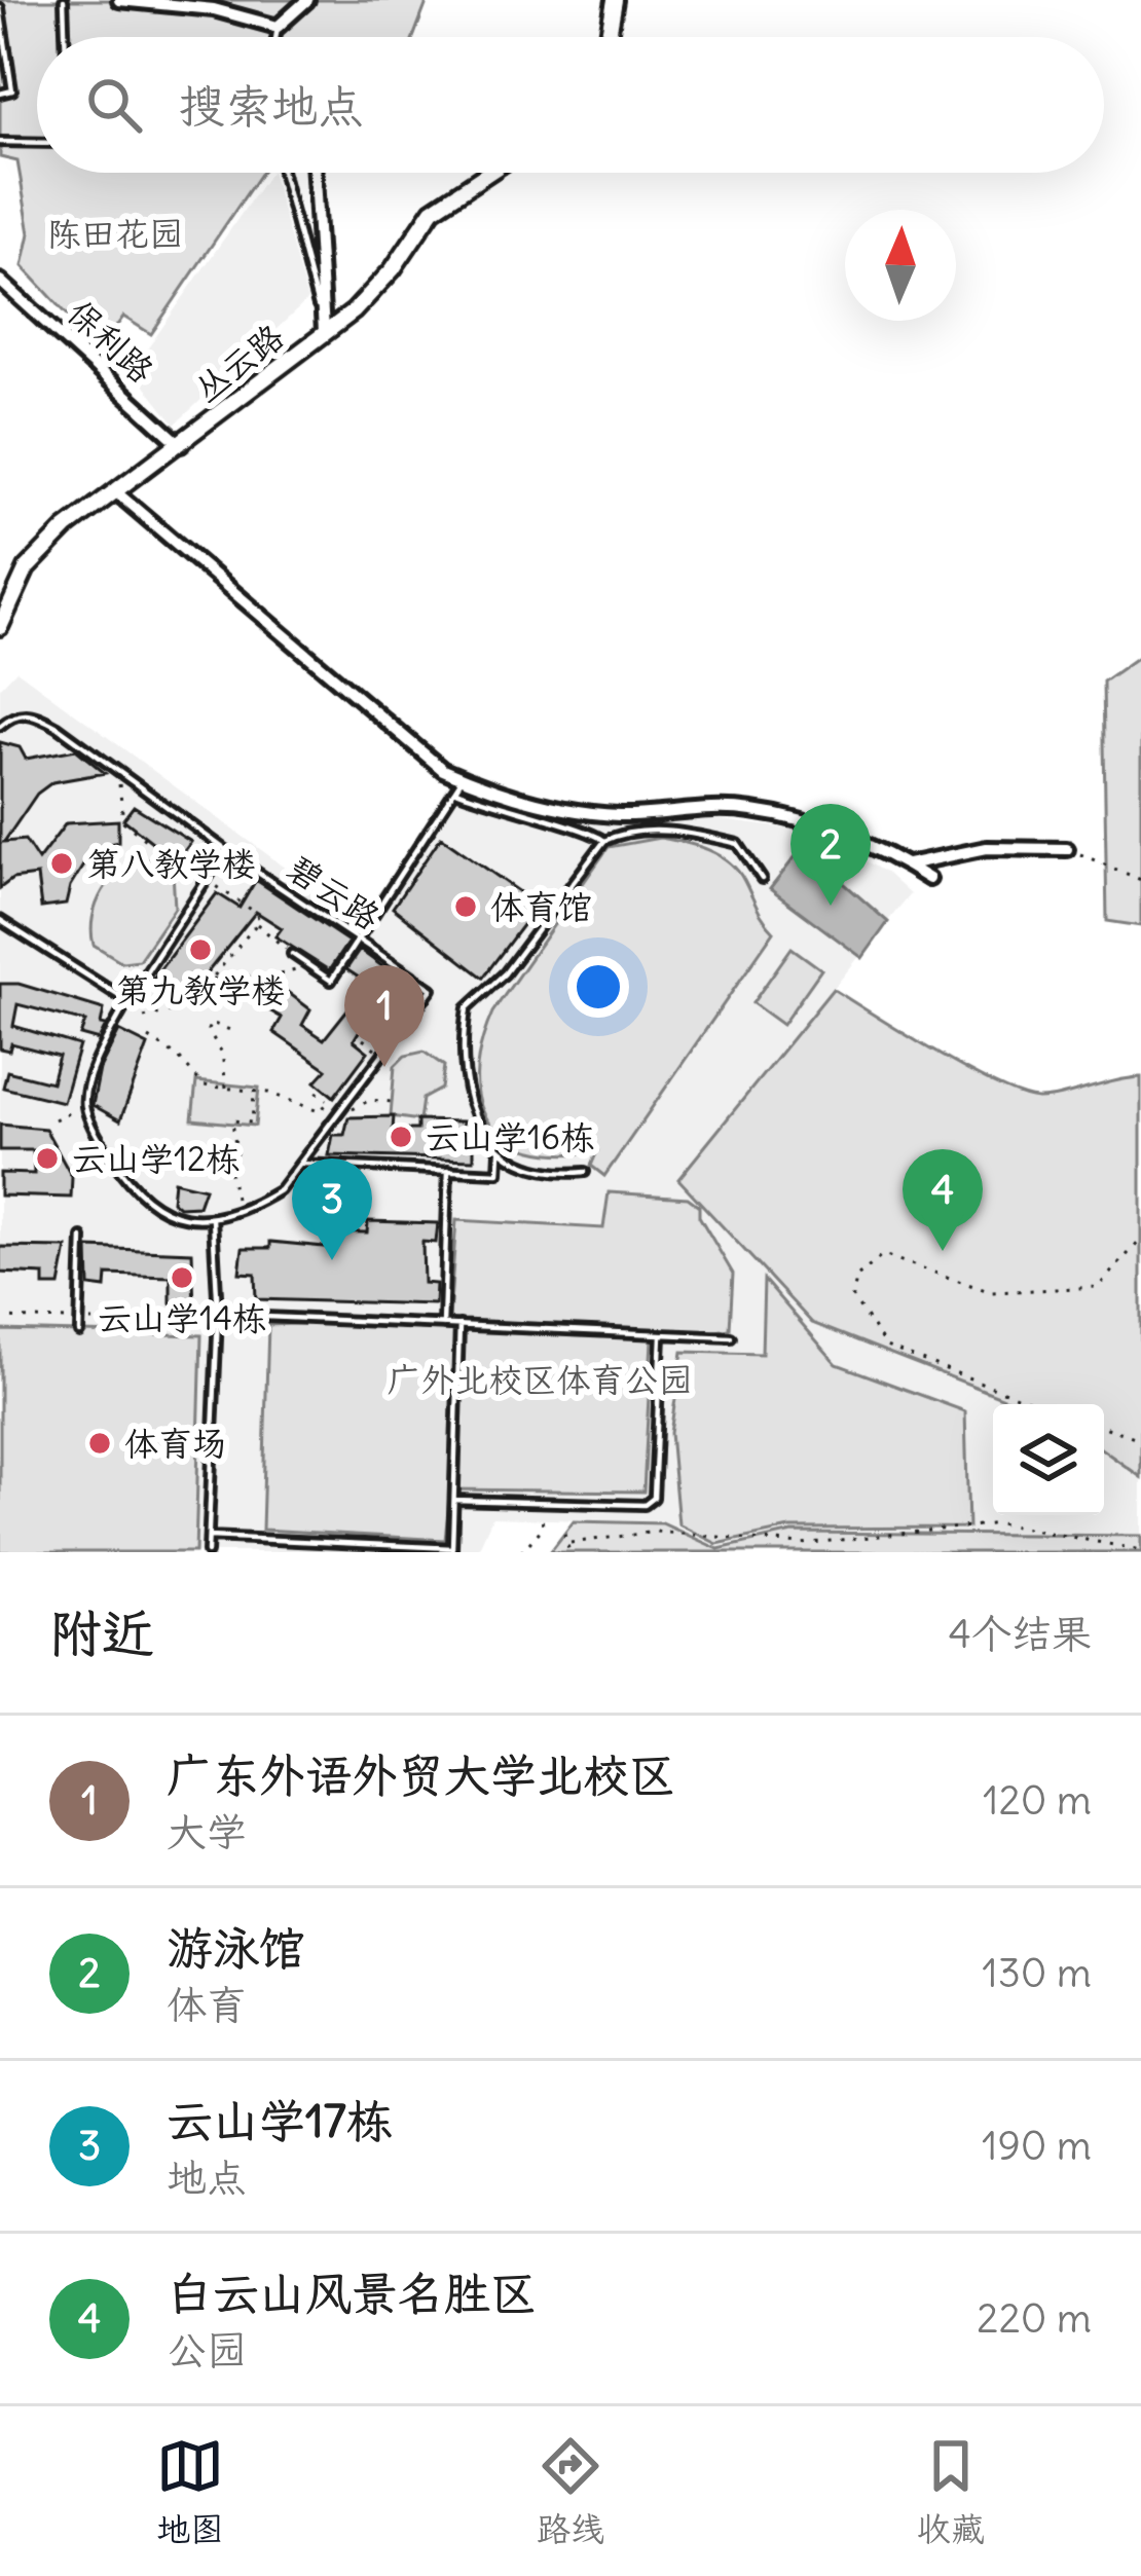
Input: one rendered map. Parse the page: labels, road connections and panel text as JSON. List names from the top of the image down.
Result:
{
  "streets": {
    "street": ["保利路", "丛云路"],
    "lane": ["碧云路"]
  },
  "crossings": [
    ["保利路", "丛云路"]
  ],
  "parks": ["陈田花园", "广外北校区体育公园"],
  "places": [
    "第八教学楼",
    "体育馆",
    "第九教学楼",
    "云山学16栋",
    "云山学12栋",
    "云山学14栋",
    "体育场"
  ],
  "north": "top",
  "page": {
    "search": "搜索地点",
    "pins": [
      "2",
      "1",
      "4",
      "3"
    ],
    "heading": ["附近", "4个结果"],
    "list": [
      {
        "mark": "1",
        "name": "广东外语外贸大学北校区",
        "note": "大学",
        "value": "120 m"
      },
      {
        "mark": "2",
        "name": "游泳馆",
        "note": "体育",
        "value": "130 m"
      },
      {
        "mark": "3",
        "name": "云山学17栋",
        "note": "地点",
        "value": "190 m"
      },
      {
        "mark": "4",
        "name": "白云山风景名胜区",
        "note": "公园",
        "value": "220 m"
      }
    ],
    "nav": ["地图", "路线", "收藏"]
  }
}
